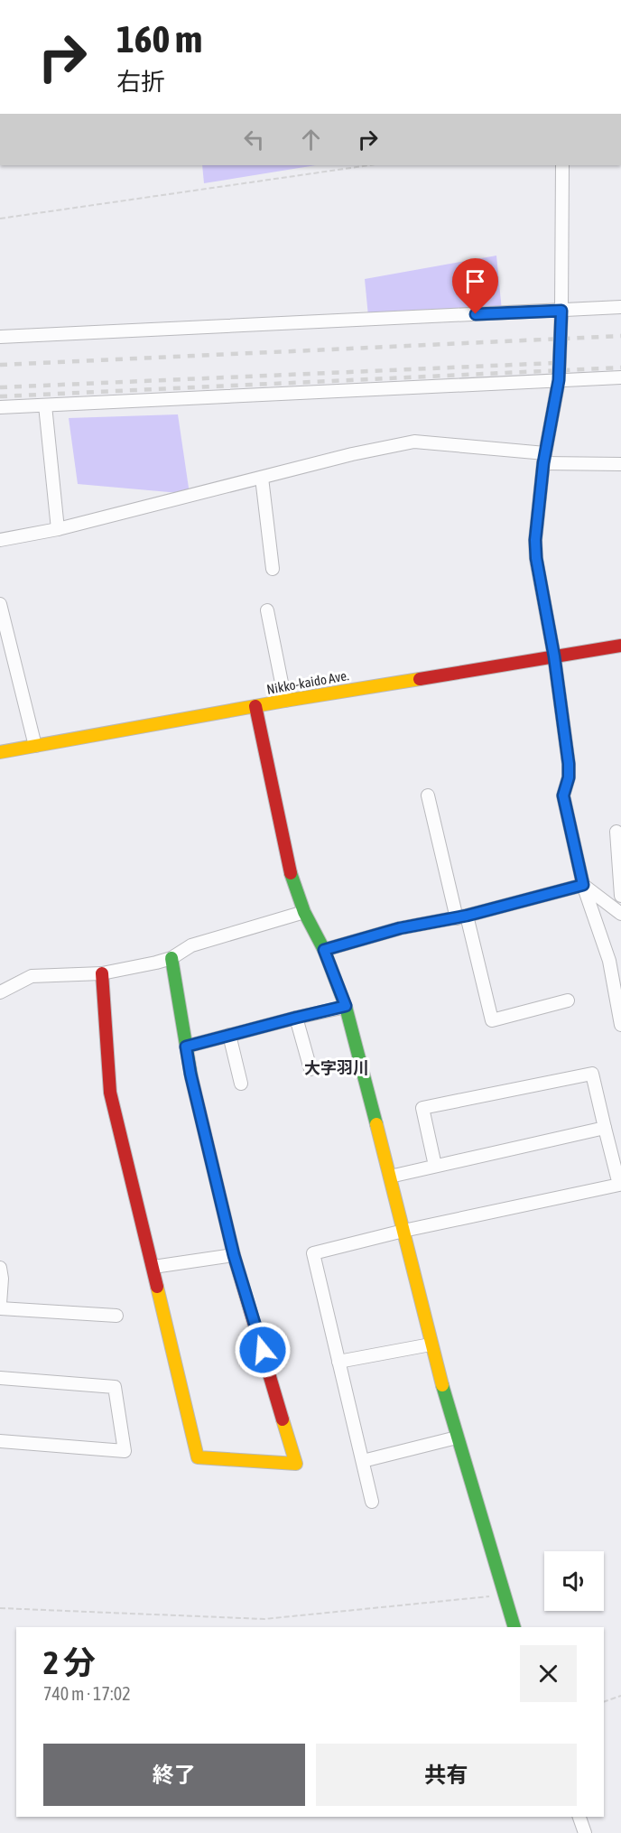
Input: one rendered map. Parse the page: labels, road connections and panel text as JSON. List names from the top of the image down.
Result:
{
  "streets": {
    "main road": ["Nikko-kaido Ave."]
  },
  "districts": ["大字羽川"],
  "page": {
    "turn": ["160 m", "右折"],
    "heading": ["2 分", "740 m · 17:02"],
    "buttons": ["終了", "共有"]
  }
}
